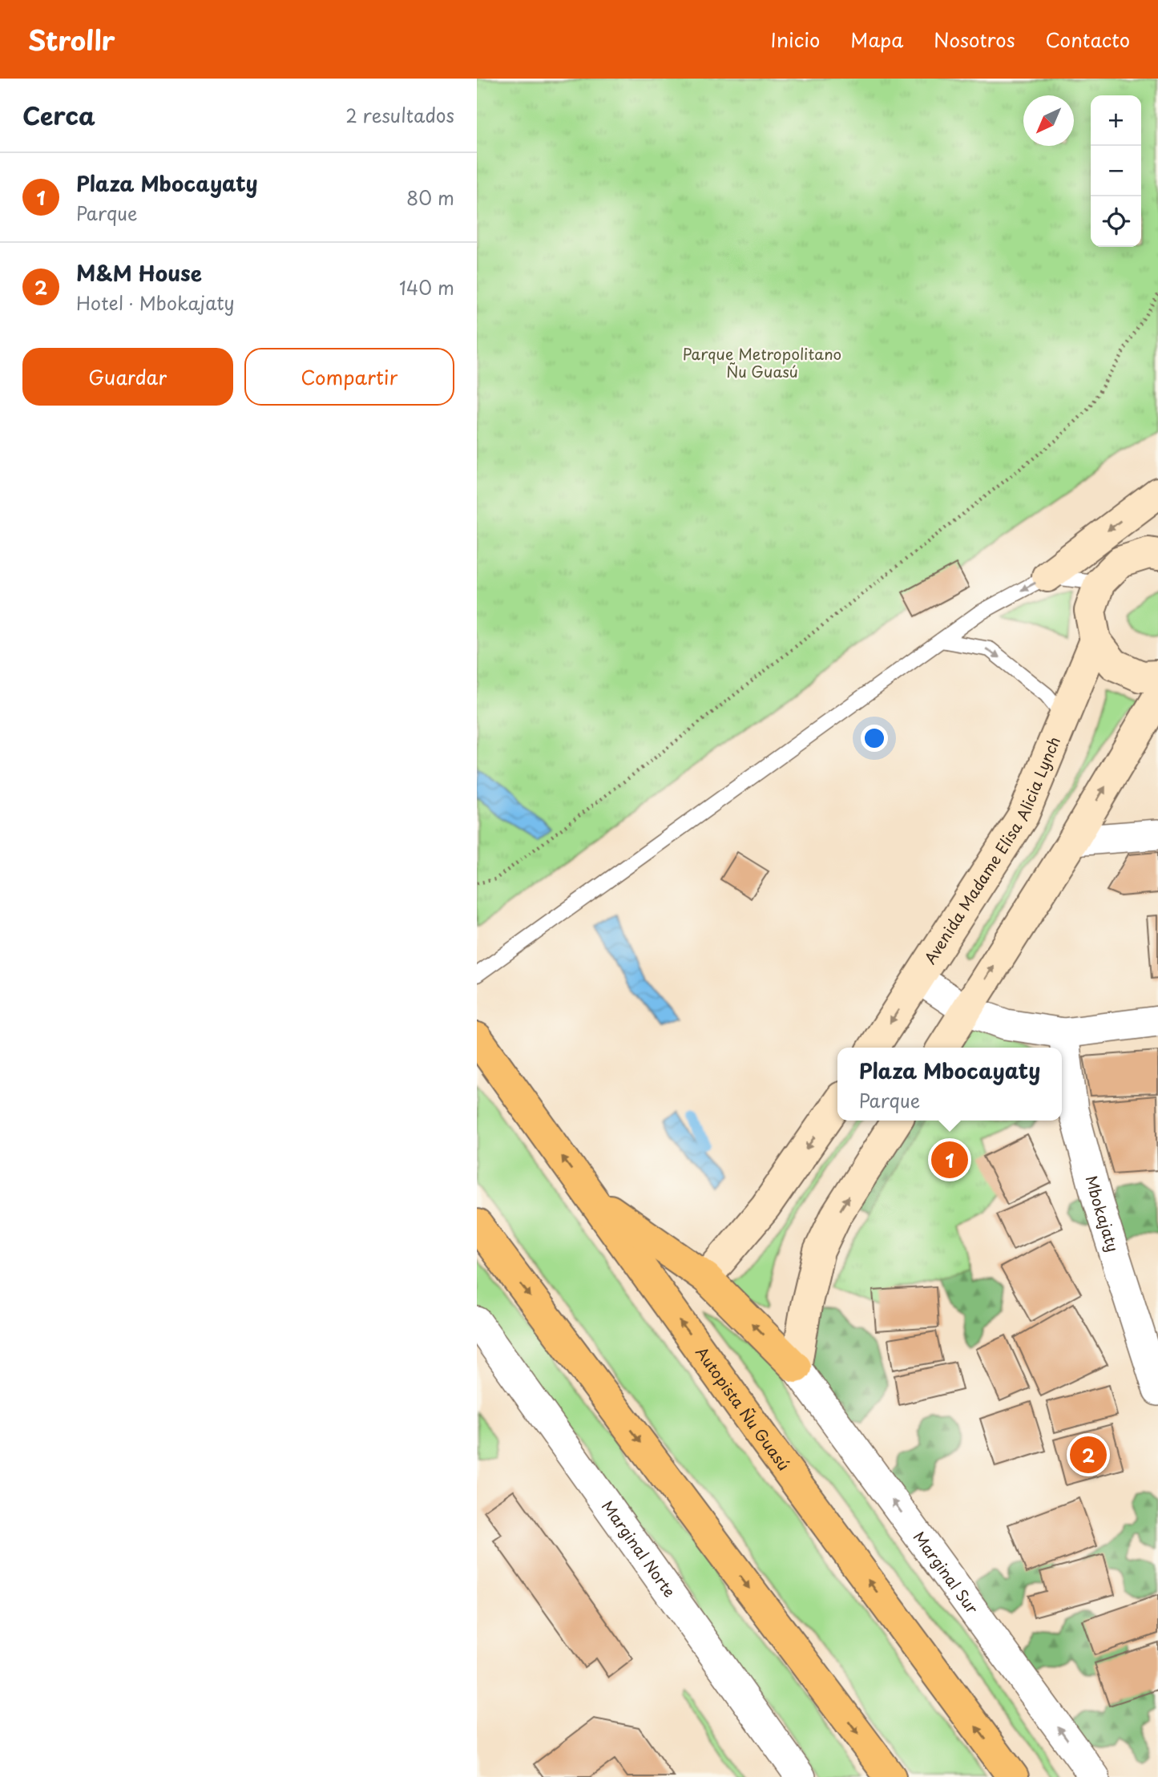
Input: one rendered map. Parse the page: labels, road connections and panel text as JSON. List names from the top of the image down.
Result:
{
  "streets": {
    "highway": ["Autopista Ñu Guasú"],
    "main road": ["Avenida Madame Elisa Alicia Lynch"],
    "street": ["Mbokajaty", "Marginal Norte", "Marginal Sur"]
  },
  "one_way": ["Marginal Sur"],
  "parks": ["Parque Metropolitano Ñu Guasú"],
  "north": "bottom left",
  "page": {
    "header": "Strollr",
    "nav": [
      "Inicio",
      "Mapa",
      "Nosotros",
      "Contacto"
    ],
    "heading": ["Cerca", "2 resultados"],
    "map_buttons": ["+", "−"],
    "list": [
      {
        "mark": "1",
        "name": "Plaza Mbocayaty",
        "note": "Parque",
        "value": "80 m"
      },
      {
        "mark": "2",
        "name": "M&M House",
        "note": "Hotel · Mbokajaty",
        "value": "140 m"
      }
    ],
    "buttons": ["Guardar", "Compartir"],
    "popup": ["Plaza Mbocayaty", "Parque"],
    "pins": ["1", "2"]
  }
}
